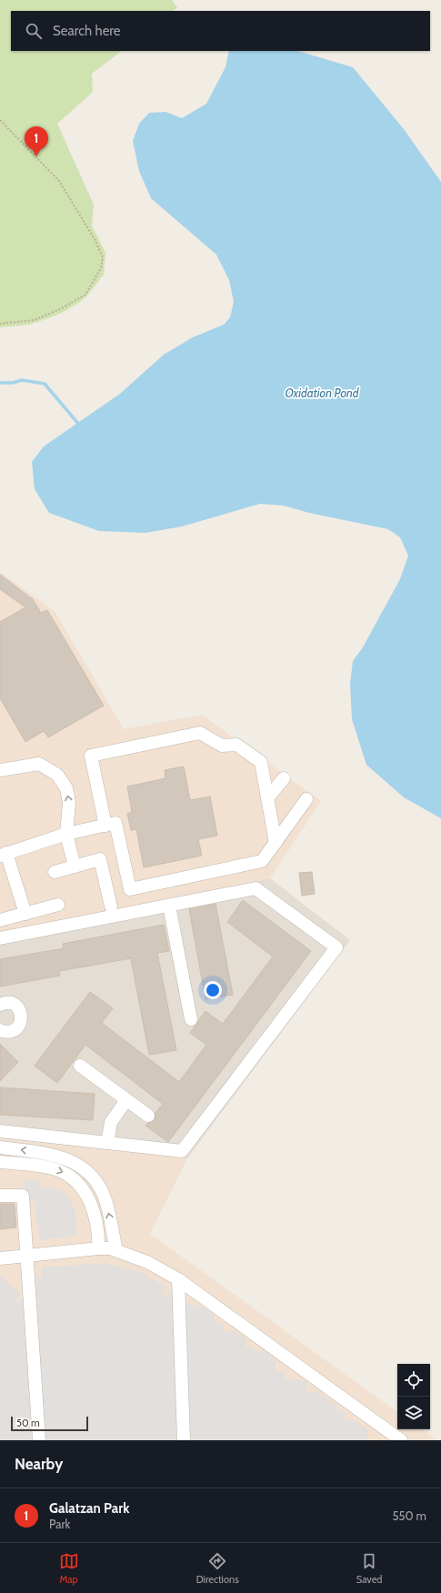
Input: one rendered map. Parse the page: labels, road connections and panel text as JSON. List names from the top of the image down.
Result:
{
  "water": ["Oxidation Pond"],
  "scale_bar": "50 m",
  "page": {
    "search": "Search here",
    "pins": "1",
    "scale": "50 m",
    "heading": "Nearby",
    "list": [
      {
        "mark": "1",
        "name": "Galatzan Park",
        "note": "Park",
        "value": "550 m"
      }
    ],
    "nav": ["Map", "Directions", "Saved"]
  }
}
